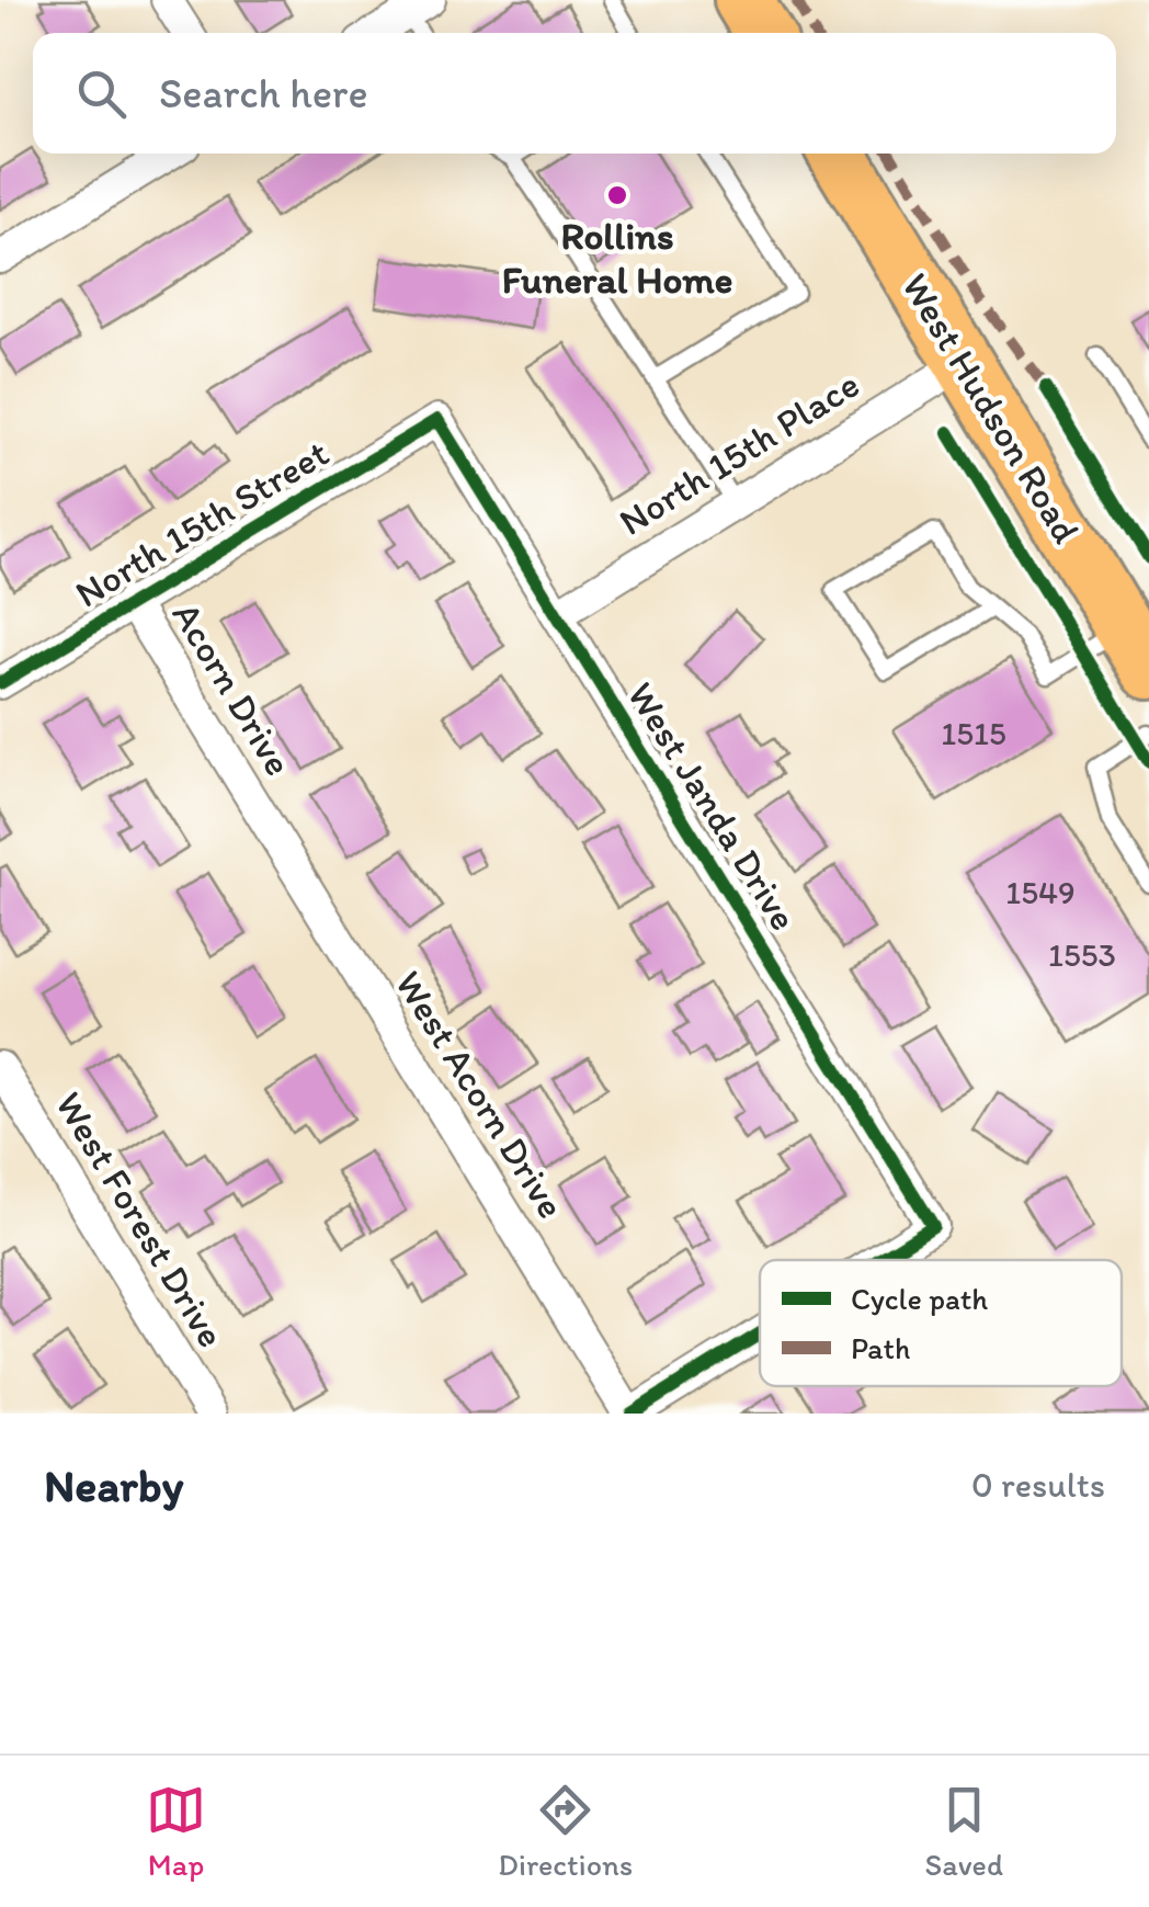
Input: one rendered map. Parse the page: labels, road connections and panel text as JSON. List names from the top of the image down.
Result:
{
  "streets": {
    "highway": ["West Hudson Road"],
    "street": [
      "North 15th Place",
      "North 15th Street",
      "Acorn Drive",
      "West Janda Drive",
      "West Acorn Drive",
      "West Forest Drive"
    ]
  },
  "crossings": [
    ["West Hudson Road", "North 15th Place"],
    ["North 15th Place", "West Janda Drive"],
    ["North 15th Street", "Acorn Drive"],
    ["North 15th Street", "West Janda Drive"],
    ["Acorn Drive", "West Acorn Drive"],
    ["West Janda Drive", "West Acorn Drive"]
  ],
  "places": ["Rollins Funeral Home"],
  "house_numbers": ["1515", "1549", "1553"],
  "legend": ["Cycle path", "Path"],
  "page": {
    "search": "Search here",
    "heading": ["Nearby", "0 results"],
    "nav": ["Map", "Directions", "Saved"]
  }
}
